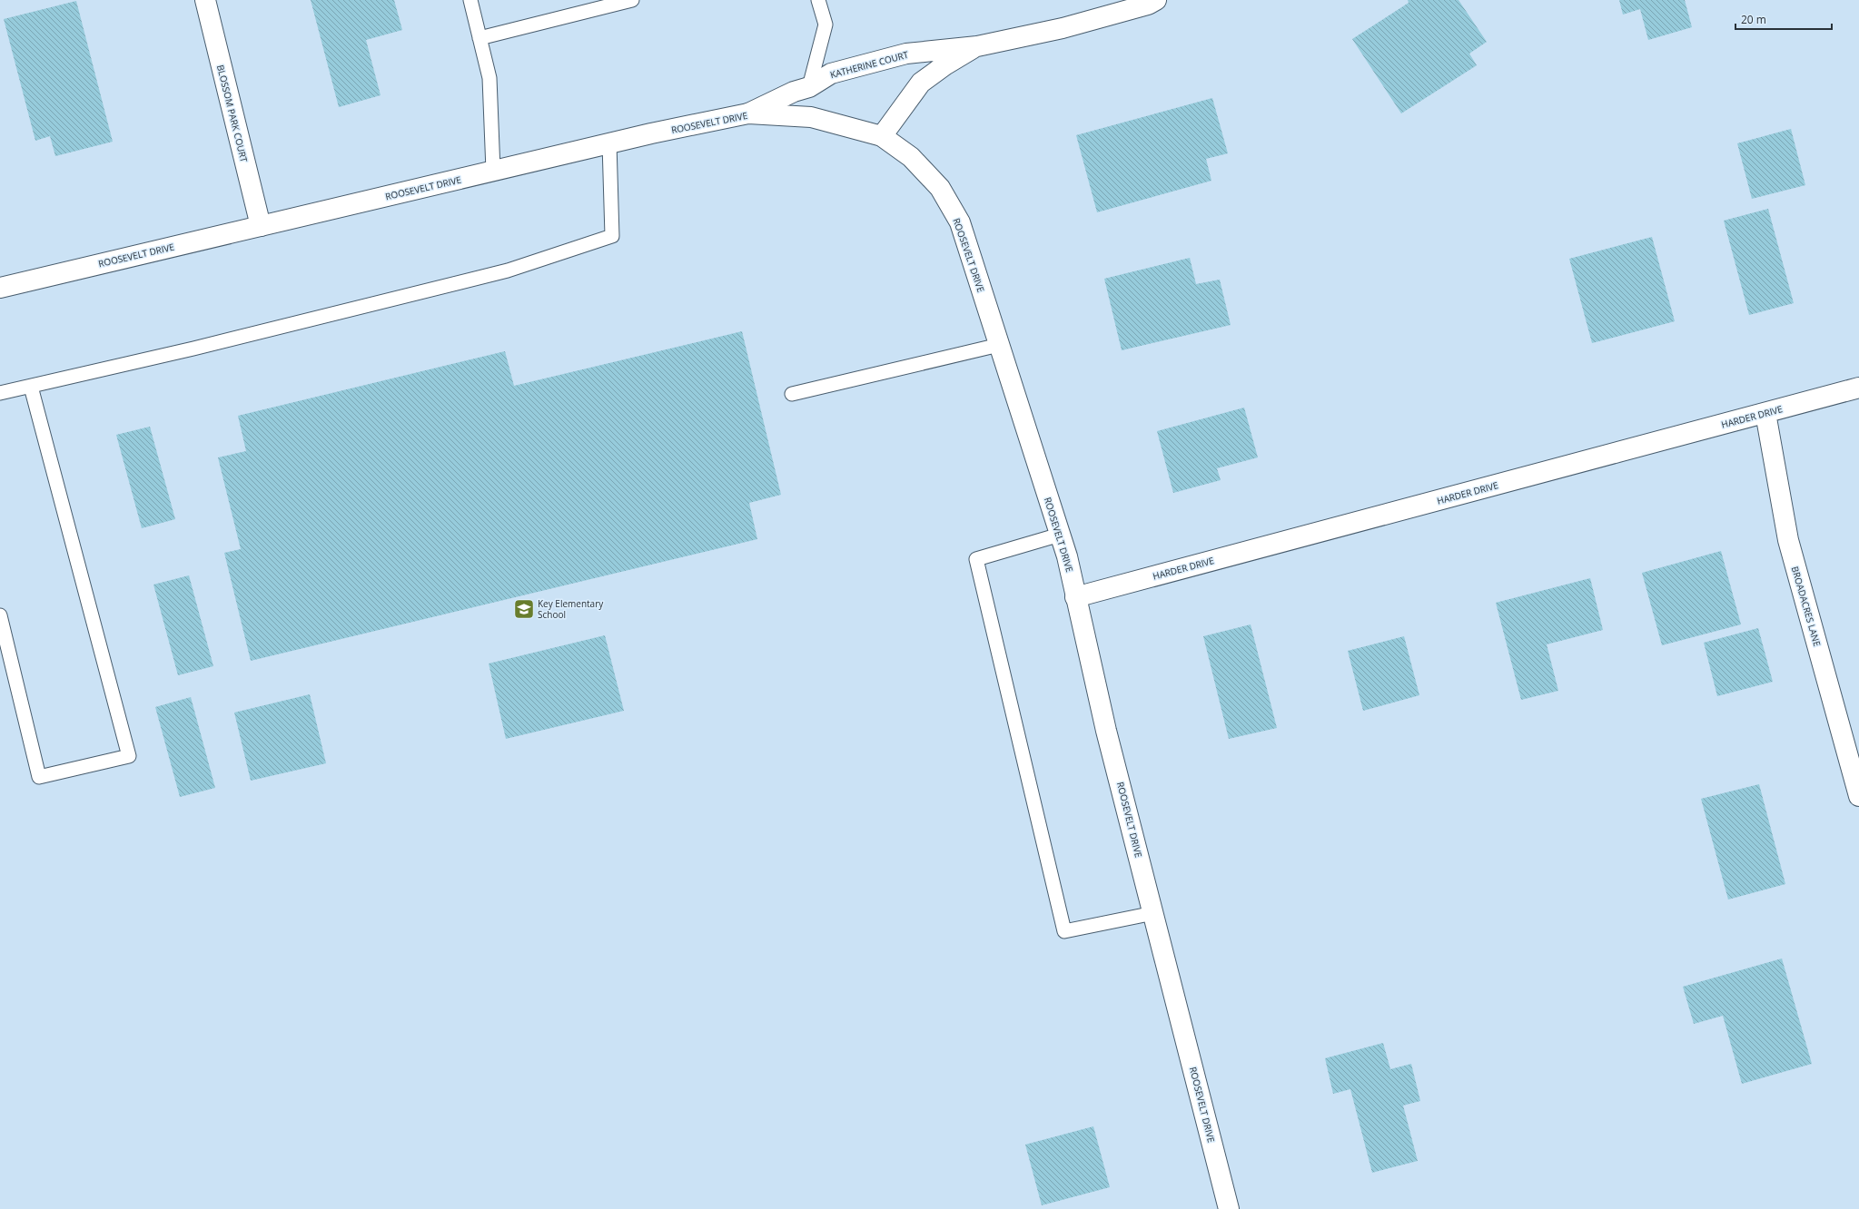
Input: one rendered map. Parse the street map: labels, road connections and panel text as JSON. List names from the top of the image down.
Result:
{
  "streets": {
    "street": [
      "KATHERINE COURT",
      "BLOSSOM PARK COURT",
      "ROOSEVELT DRIVE",
      "HARDER DRIVE",
      "BROADACRES LANE"
    ]
  },
  "crossings": [
    ["KATHERINE COURT", "ROOSEVELT DRIVE"],
    ["BLOSSOM PARK COURT", "ROOSEVELT DRIVE"],
    ["ROOSEVELT DRIVE", "HARDER DRIVE"],
    ["HARDER DRIVE", "BROADACRES LANE"]
  ],
  "places": {
    "school or university": ["Key Elementary School"]
  },
  "scale_bar": "20 m"
}
